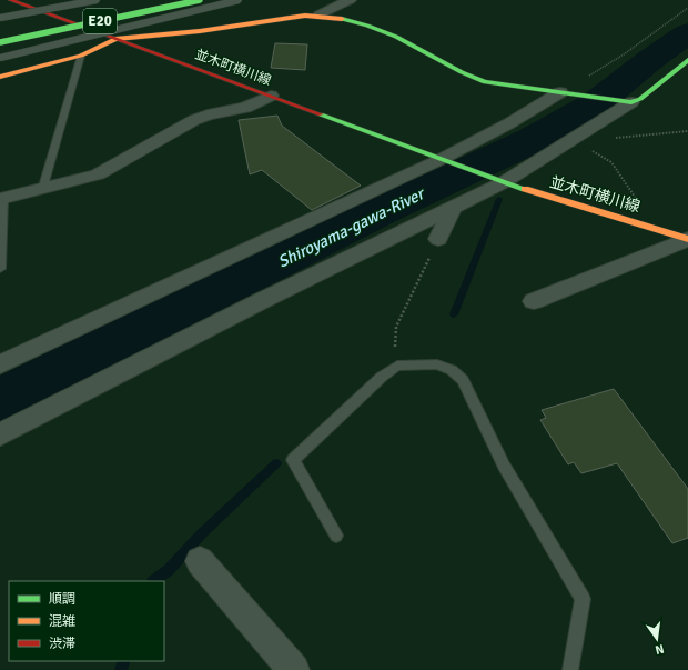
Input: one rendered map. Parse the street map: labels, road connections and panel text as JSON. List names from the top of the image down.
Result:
{
  "streets": {
    "main road": ["E20", "並木町横川線"]
  },
  "water": ["Shiroyama-gawa-River"],
  "legend": ["順調", "混雑", "渋滞"],
  "north": "bottom"
}
